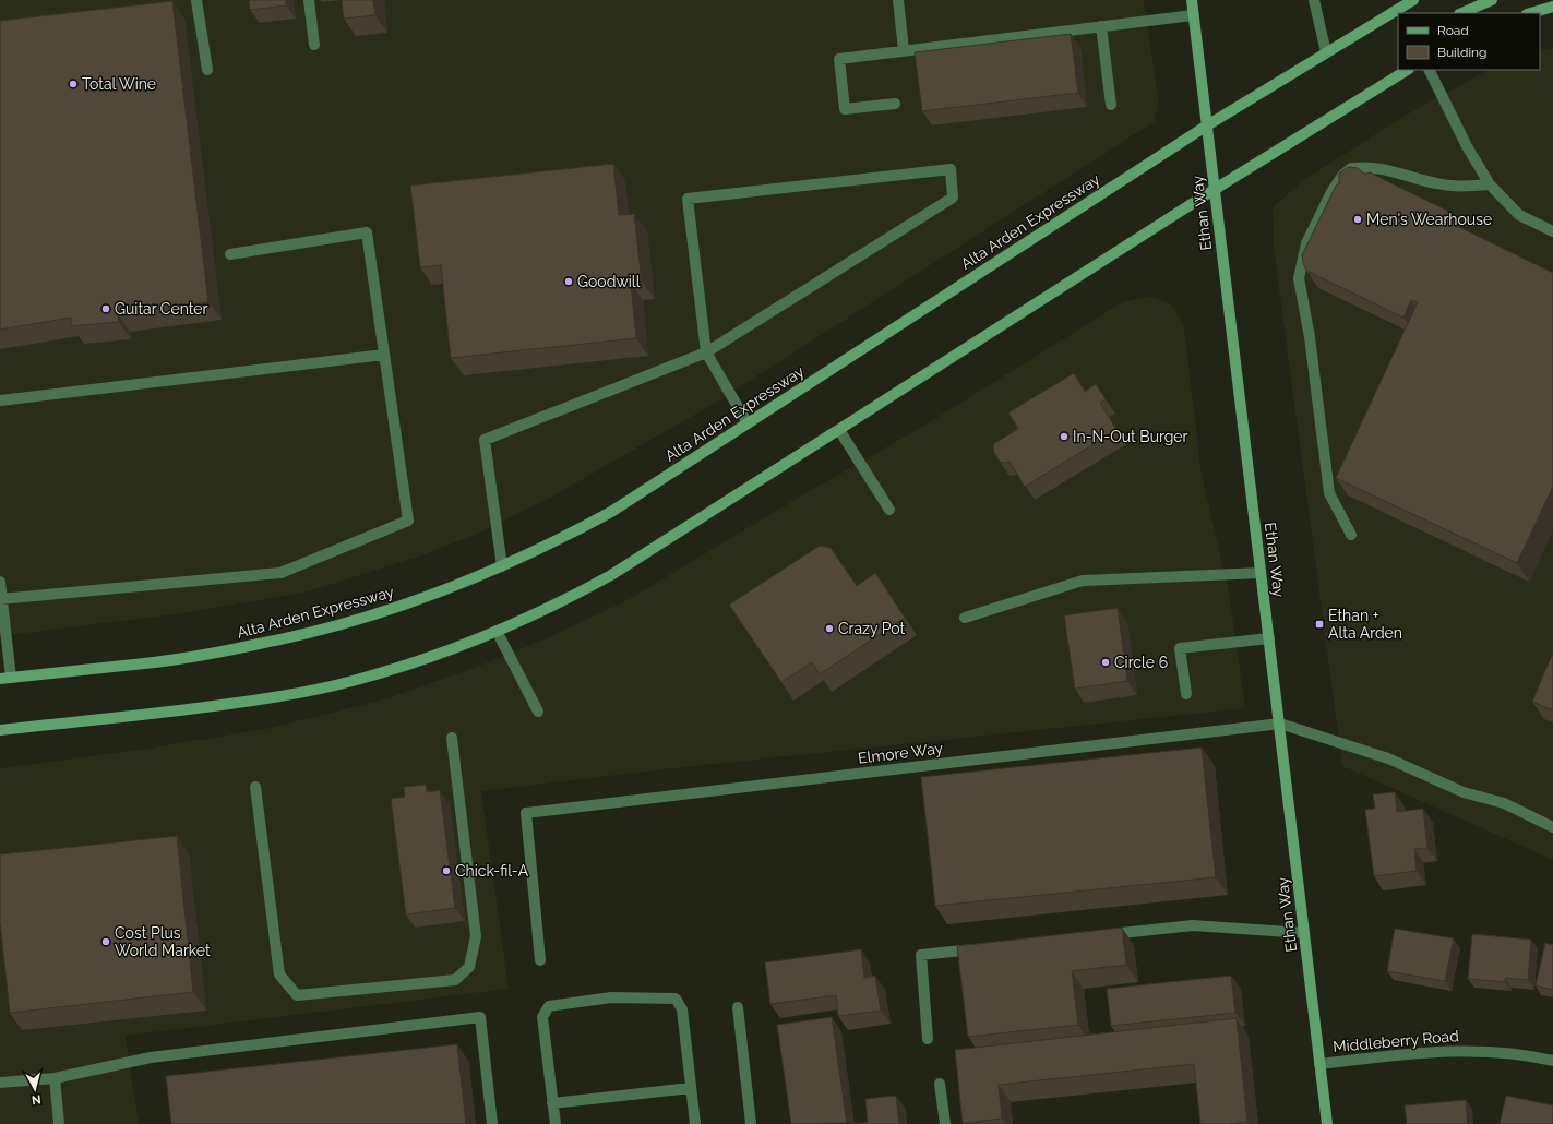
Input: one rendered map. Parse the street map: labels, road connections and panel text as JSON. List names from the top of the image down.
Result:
{
  "streets": {
    "main road": ["Ethan Way", "Alta Arden Expressway"],
    "street": ["Elmore Way", "Middleberry Road"]
  },
  "crossings": [
    ["Ethan Way", "Alta Arden Expressway"],
    ["Ethan Way", "Elmore Way"],
    ["Ethan Way", "Middleberry Road"]
  ],
  "places": {
    "other": [
      "Total Wine",
      "Men's Wearhouse",
      "Goodwill",
      "Guitar Center",
      "In-N-Out Burger",
      "Crazy Pot",
      "Circle 6",
      "Chick-fil-A",
      "Cost Plus World Market"
    ],
    "transit": ["Ethan + Alta Arden"]
  },
  "legend": ["Road", "Building"],
  "north": "bottom"
}
